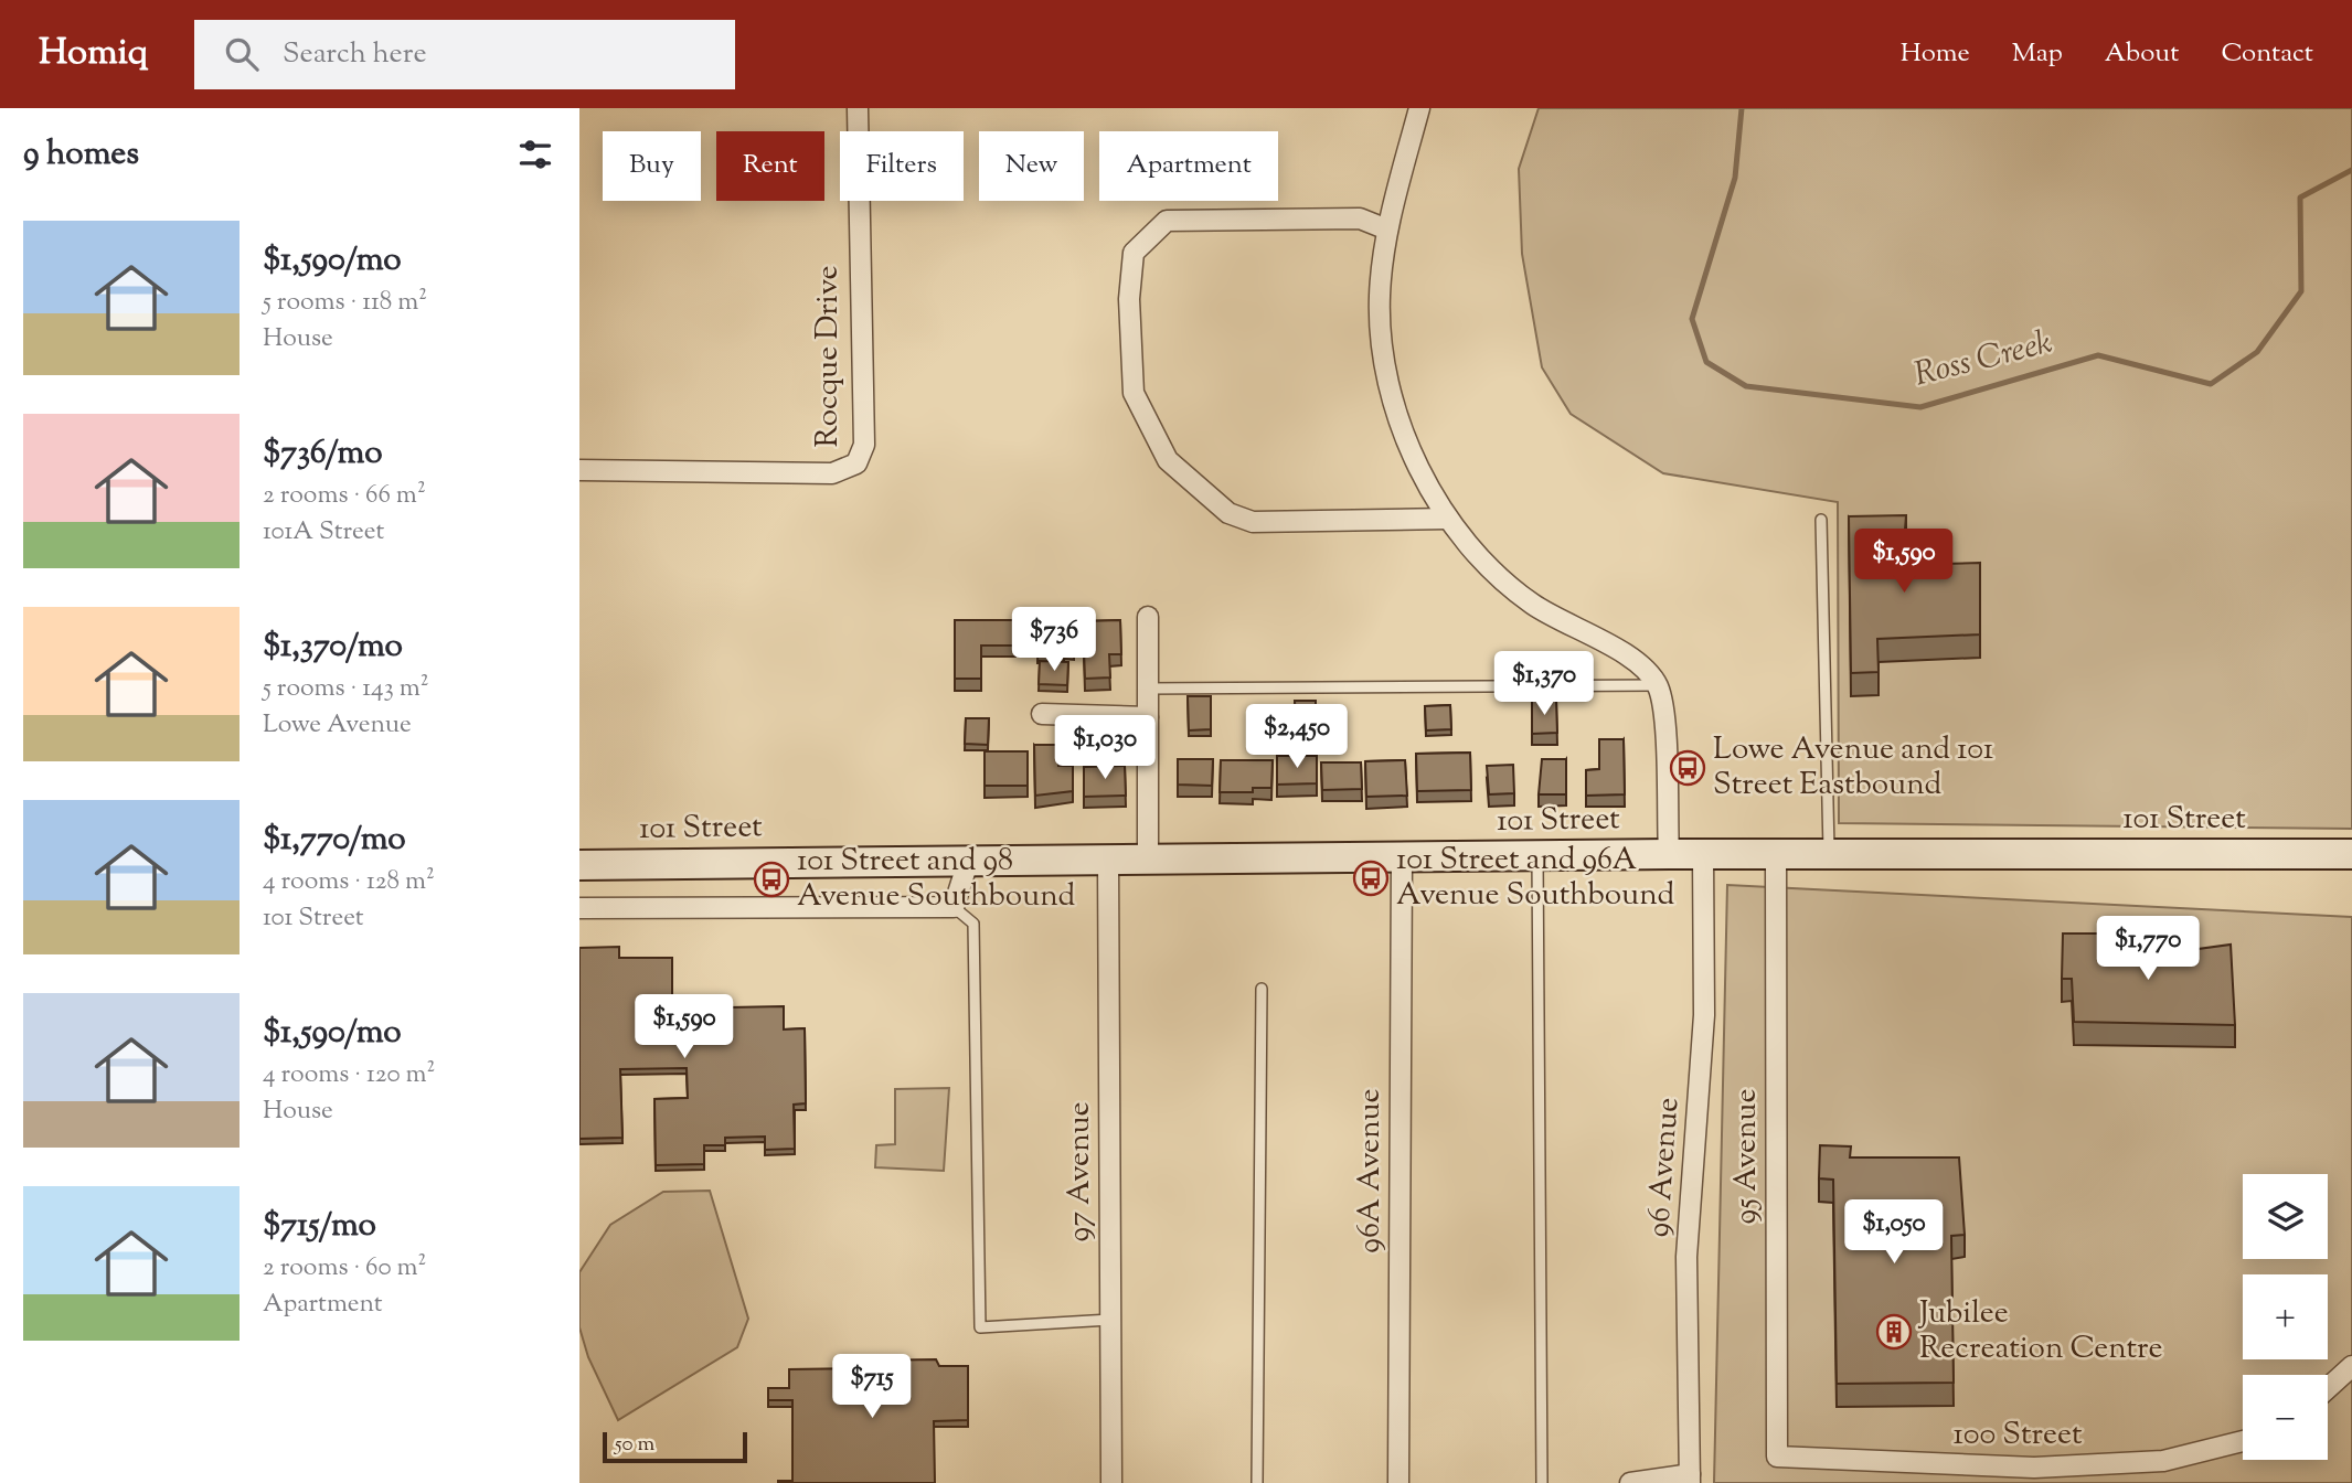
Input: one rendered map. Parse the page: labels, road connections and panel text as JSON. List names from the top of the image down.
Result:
{
  "streets": {
    "street": [
      "Rocque Drive",
      "101 Street",
      "95 Avenue",
      "96 Avenue",
      "96A Avenue",
      "97 Avenue",
      "100 Street"
    ]
  },
  "crossings": [
    ["101 Street", "95 Avenue"],
    ["101 Street", "96 Avenue"],
    ["101 Street", "96A Avenue"],
    ["101 Street", "97 Avenue"],
    ["95 Avenue", "100 Street"]
  ],
  "water": ["Ross Creek"],
  "places": {
    "bus stop": ["Lowe Avenue and 101 Street Eastbound", "101 Street and 96A Avenue Southbound", "101 Street and 98 Avenue Southbound"],
    "building": ["Jubilee Recreation Centre"]
  },
  "scale_bar": "50 m",
  "page": {
    "header": "Homiq",
    "search": "Search here",
    "nav": [
      "Home",
      "Map",
      "About",
      "Contact"
    ],
    "heading": "9 homes",
    "chip": [
      "Buy",
      "Rent",
      "Filters",
      "New",
      "Apartment"
    ],
    "list": [
      {
        "name": "$1,590/mo",
        "note": "5 rooms · 118 m² · House"
      },
      {
        "name": "$736/mo",
        "note": "2 rooms · 66 m² · 101A Street"
      },
      {
        "name": "$1,370/mo",
        "note": "5 rooms · 143 m² · Lowe Avenue"
      },
      {
        "name": "$1,770/mo",
        "note": "4 rooms · 128 m² · 101 Street"
      },
      {
        "name": "$1,590/mo",
        "note": "4 rooms · 120 m² · House"
      },
      {
        "name": "$715/mo",
        "note": "2 rooms · 60 m² · Apartment"
      }
    ],
    "price": [
      "$1,590",
      "$736",
      "$1,370",
      "$2,450",
      "$1,030",
      "$1,770",
      "$1,590",
      "$1,050",
      "$715"
    ],
    "map_buttons": ["+", "−"],
    "scale": "50 m"
  }
}
